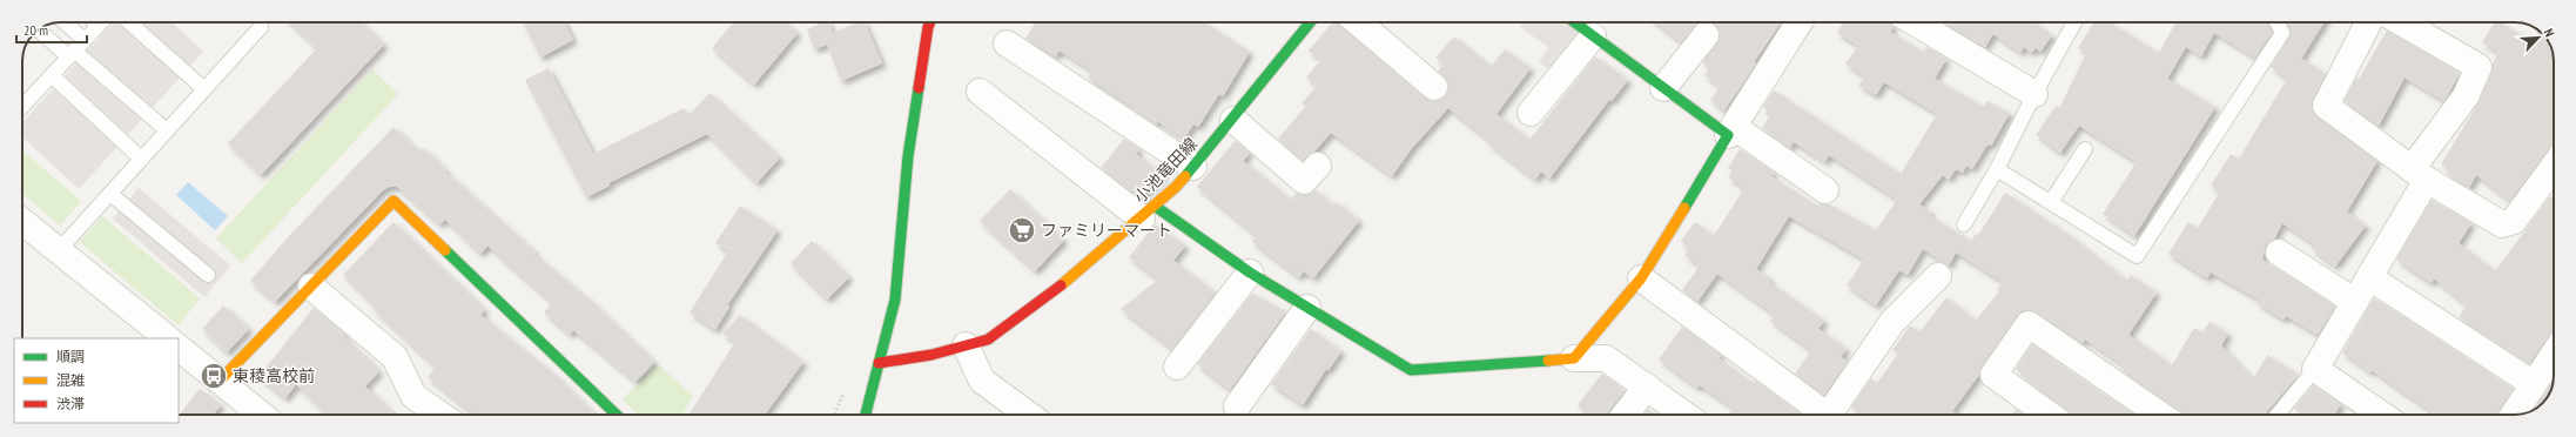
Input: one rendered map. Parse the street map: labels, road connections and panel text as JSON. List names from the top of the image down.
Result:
{
  "streets": {
    "street": ["小池竜田線"]
  },
  "places": {
    "supermarket": ["ファミリーマート"],
    "bus stop": ["東稜高校前"]
  },
  "legend": ["順調", "混雑", "渋滞"],
  "scale_bar": "20 m",
  "north": "top right"
}
